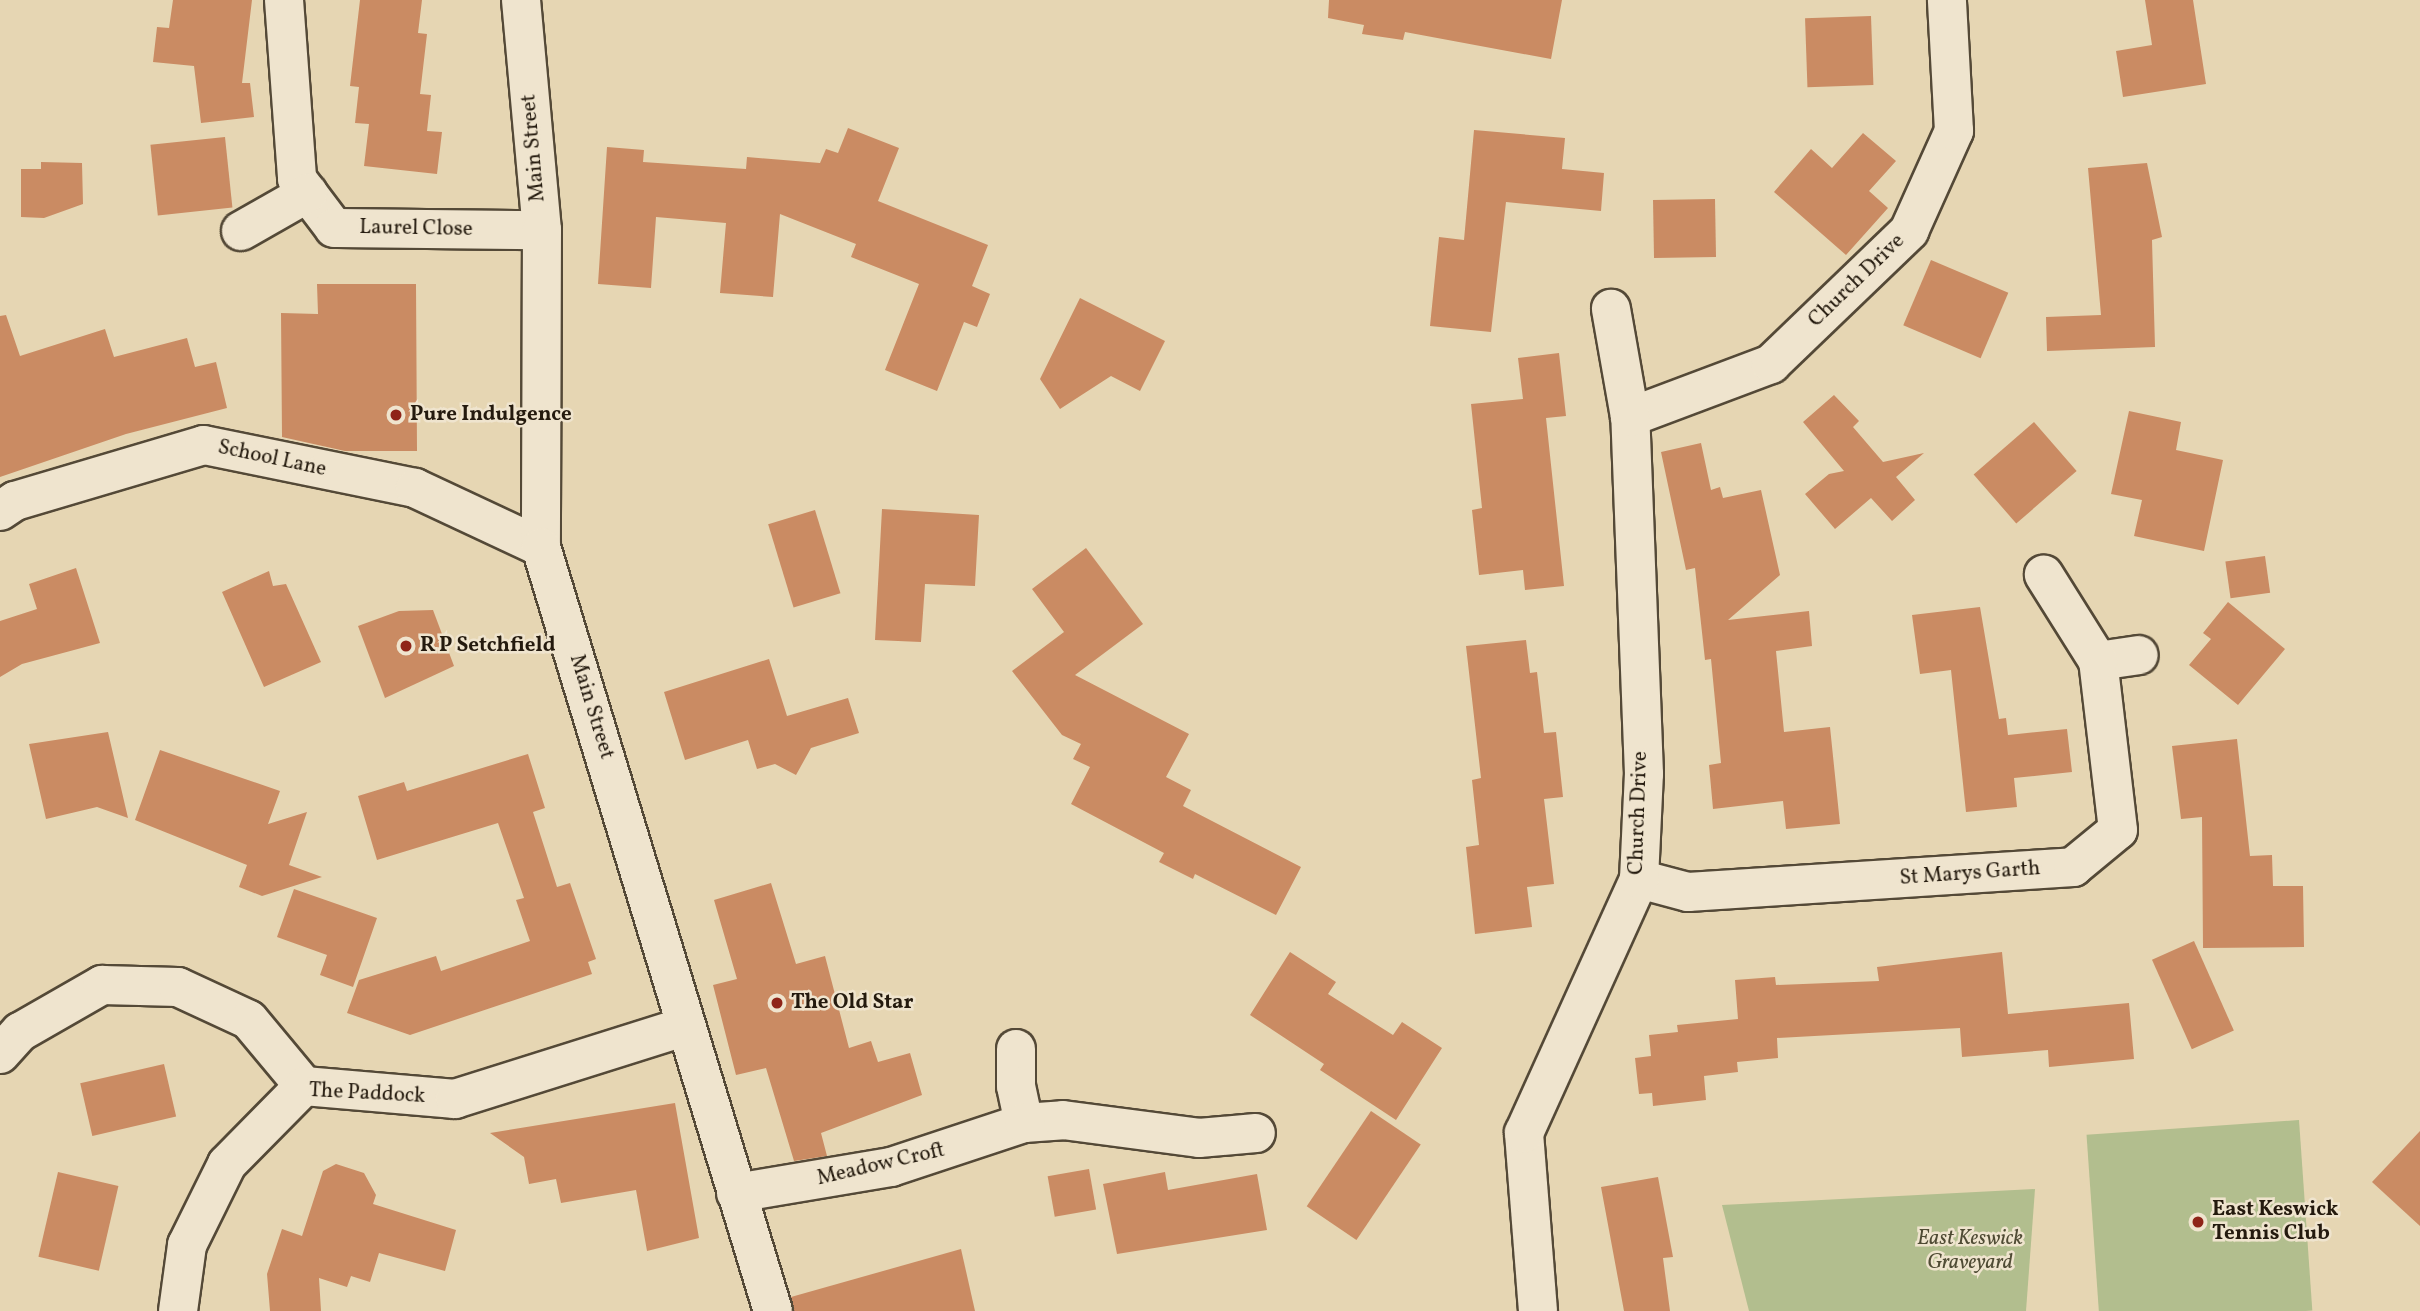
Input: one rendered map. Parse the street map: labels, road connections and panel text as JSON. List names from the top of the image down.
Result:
{
  "streets": {
    "street": [
      "Main Street",
      "Laurel Close",
      "Church Drive",
      "School Lane",
      "St Marys Garth",
      "The Paddock",
      "Meadow Croft"
    ]
  },
  "crossings": [
    ["Main Street", "Laurel Close"],
    ["Main Street", "School Lane"],
    ["Main Street", "The Paddock"],
    ["Main Street", "Meadow Croft"],
    ["Church Drive", "St Marys Garth"]
  ],
  "parks": ["East Keswick Graveyard"],
  "places": [
    "Pure Indulgence",
    "R P Setchfield",
    "The Old Star",
    "East Keswick Tennis Club"
  ]
}
